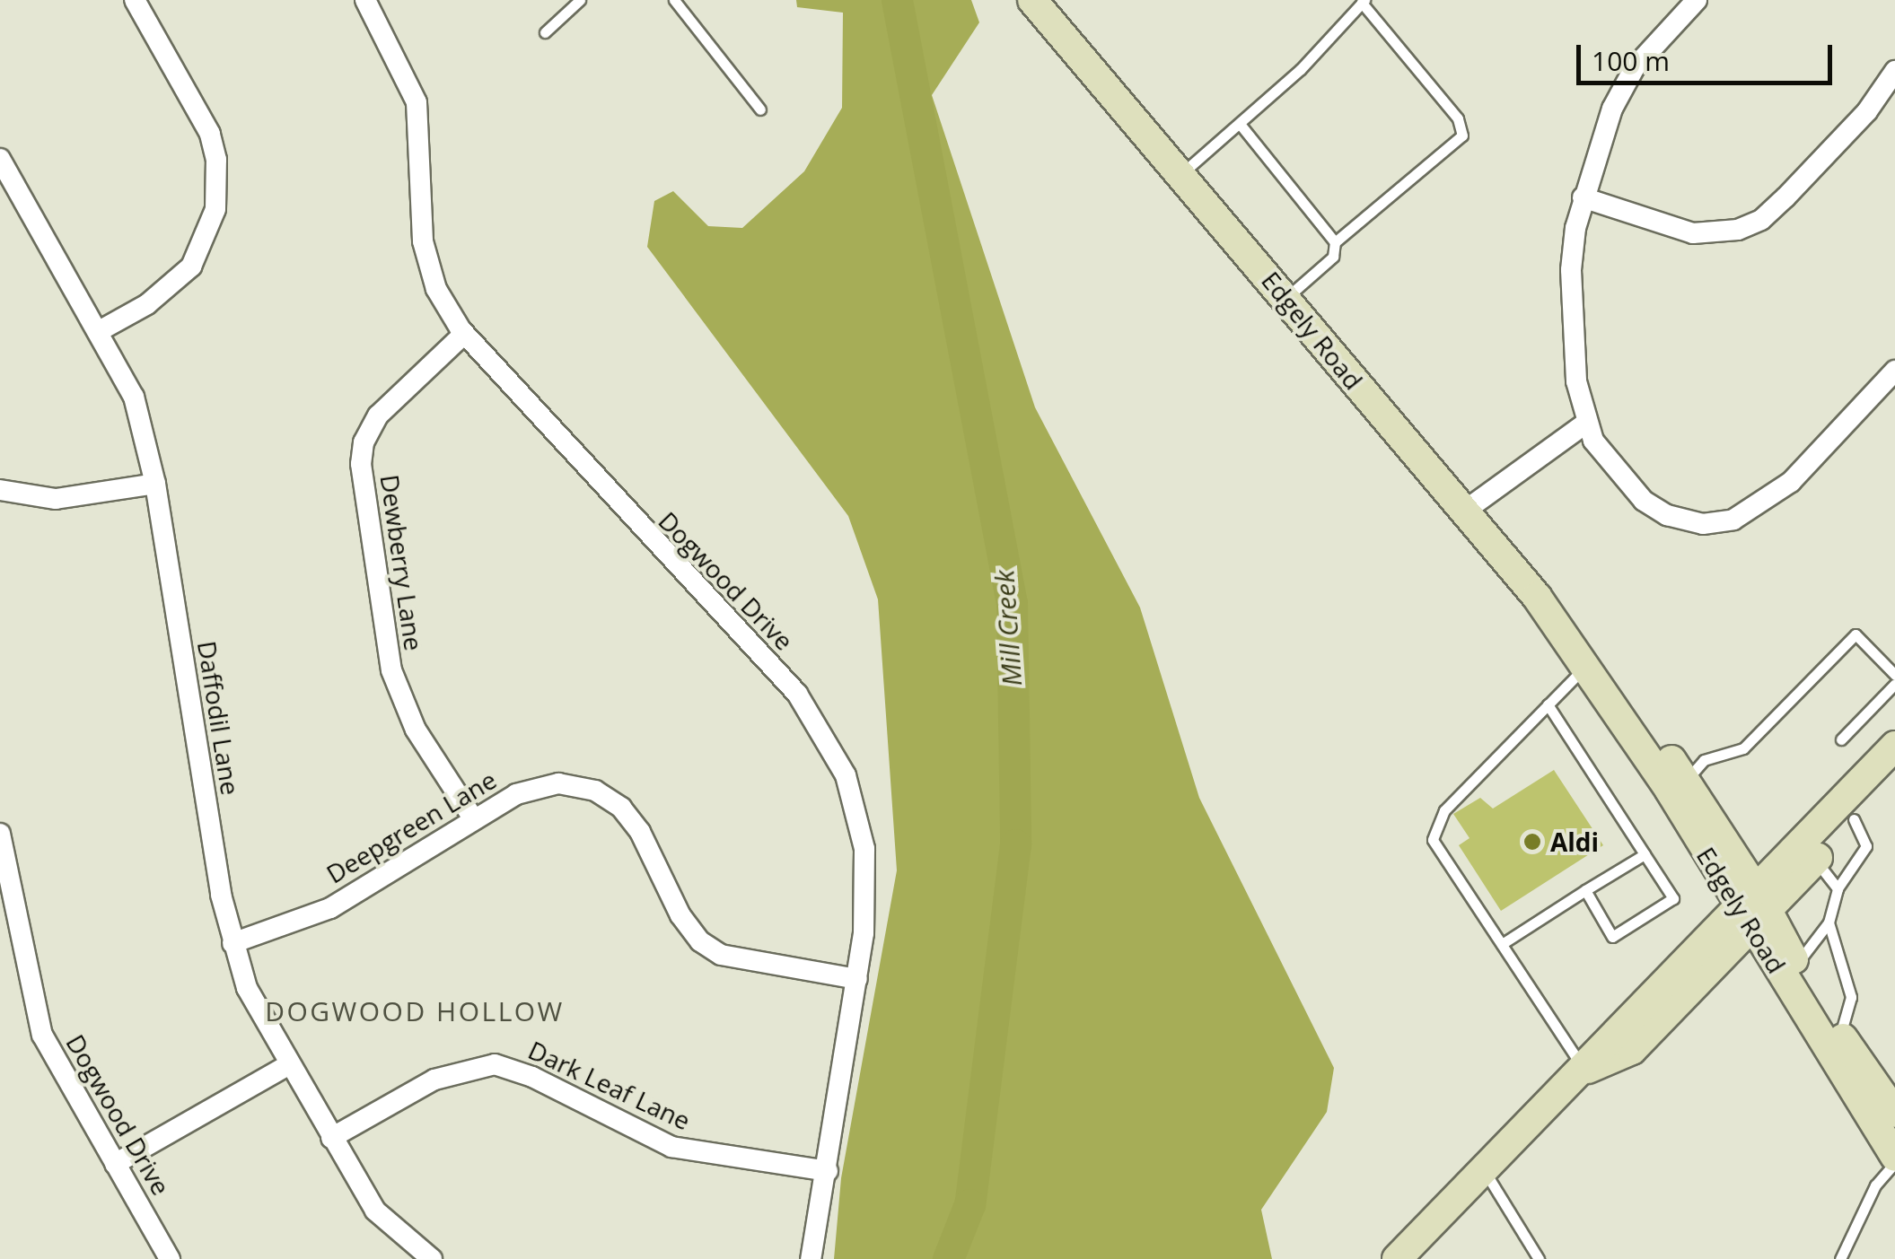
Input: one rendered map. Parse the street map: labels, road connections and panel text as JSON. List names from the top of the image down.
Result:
{
  "streets": {
    "main road": ["Edgely Road"],
    "street": [
      "Dewberry Lane",
      "Dogwood Drive",
      "Daffodil Lane",
      "Deepgreen Lane",
      "Dark Leaf Lane"
    ]
  },
  "crossings": [
    ["Dewberry Lane", "Dogwood Drive"],
    ["Dewberry Lane", "Deepgreen Lane"],
    ["Dogwood Drive", "Deepgreen Lane"],
    ["Dogwood Drive", "Dark Leaf Lane"],
    ["Daffodil Lane", "Deepgreen Lane"],
    ["Daffodil Lane", "Dark Leaf Lane"]
  ],
  "districts": ["DOGWOOD HOLLOW"],
  "water": ["Mill Creek"],
  "places": ["Aldi"],
  "scale_bar": "100 m"
}
